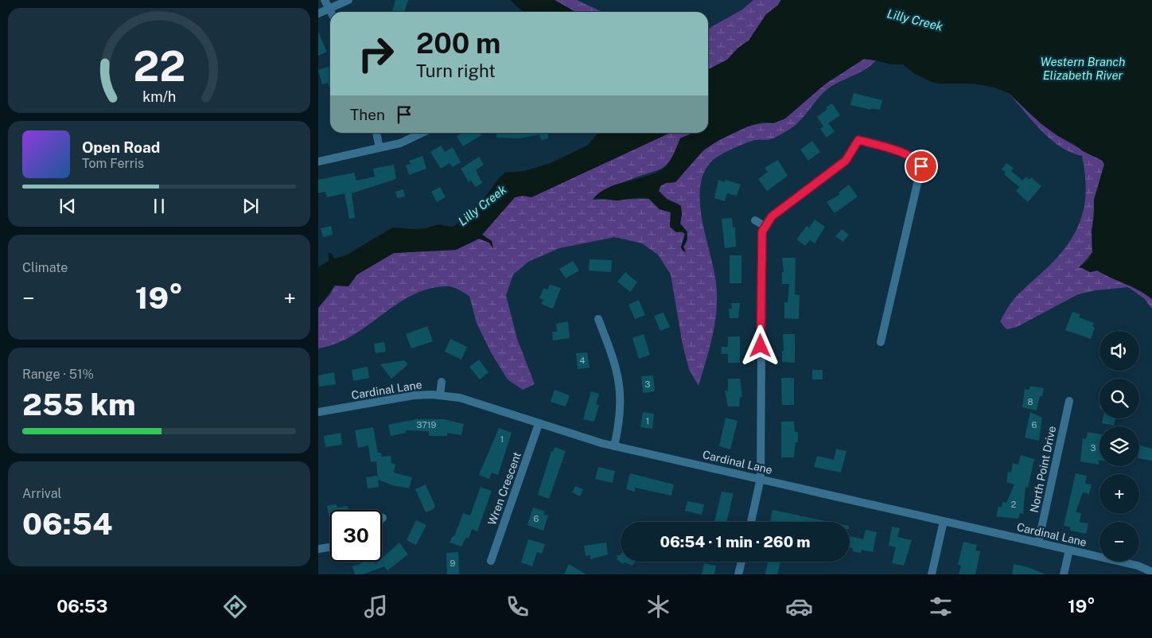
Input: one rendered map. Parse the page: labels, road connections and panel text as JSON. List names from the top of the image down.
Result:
{
  "streets": {
    "street": ["Cardinal Lane", "North Point Drive", "Wren Crescent"]
  },
  "crossings": [
    ["Cardinal Lane", "North Point Drive"],
    ["Cardinal Lane", "Wren Crescent"]
  ],
  "water": ["Lilly Creek", "Western Branch Elizabeth River"],
  "house_numbers": [
    "4",
    "3",
    "8",
    "1",
    "3719",
    "6",
    "1",
    "3",
    "2",
    "6",
    "9"
  ],
  "page": {
    "turn": ["200 m", "Turn right"],
    "then": "Then",
    "song": ["Open Road", "Tom Ferris"],
    "tile": [
      "Climate",
      ["Range · 51%", "255 km"],
      ["Arrival", "06:54"]
    ],
    "heat": ["−", "19°", "+"],
    "map_buttons": ["+", "−"],
    "limit": "30",
    "trip": "06:54 · 1 min · 260 m",
    "tabs": ["06:53", "19°"],
    "gauge": ["22", "km/h"]
  }
}
